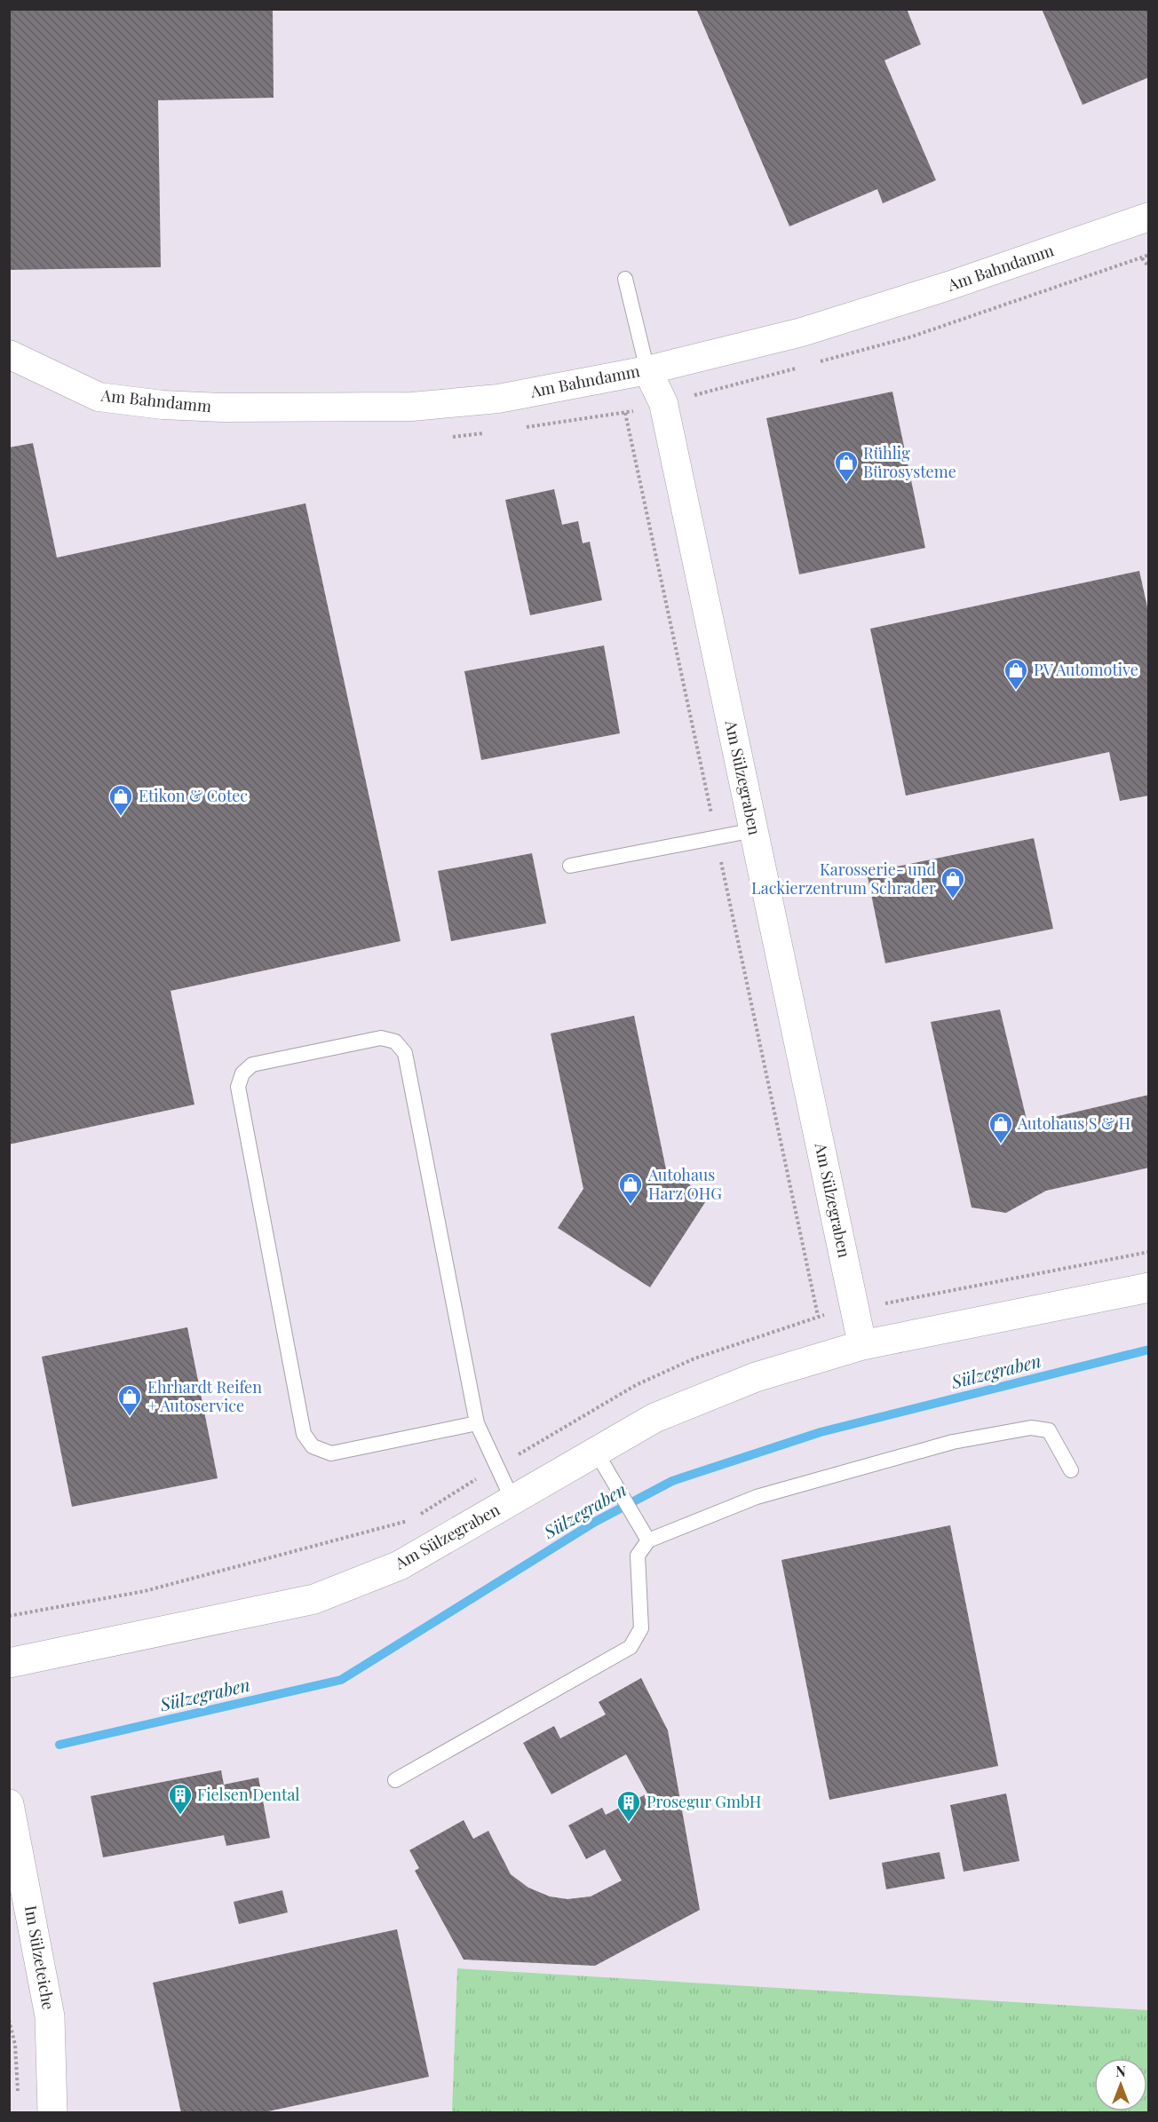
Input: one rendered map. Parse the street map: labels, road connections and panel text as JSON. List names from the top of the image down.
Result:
{
  "streets": {
    "street": ["Am Bahndamm", "Am Sülzegraben", "Im Sülzeteiche"]
  },
  "crossings": [
    ["Am Bahndamm", "Am Sülzegraben"]
  ],
  "water": ["Sülzegraben"],
  "places": {
    "shop": [
      "Rühlig Bürosysteme",
      "PV Automotive",
      "Etikon & Cotec",
      "Karosserie- und Lackierzentrum Schrader",
      "Autohaus S & H",
      "Autohaus Harz OHG",
      "Ehrhardt Reifen + Autoservice"
    ],
    "building": ["Fielsen Dental", "Prosegur GmbH"]
  },
  "north": "top"
}
